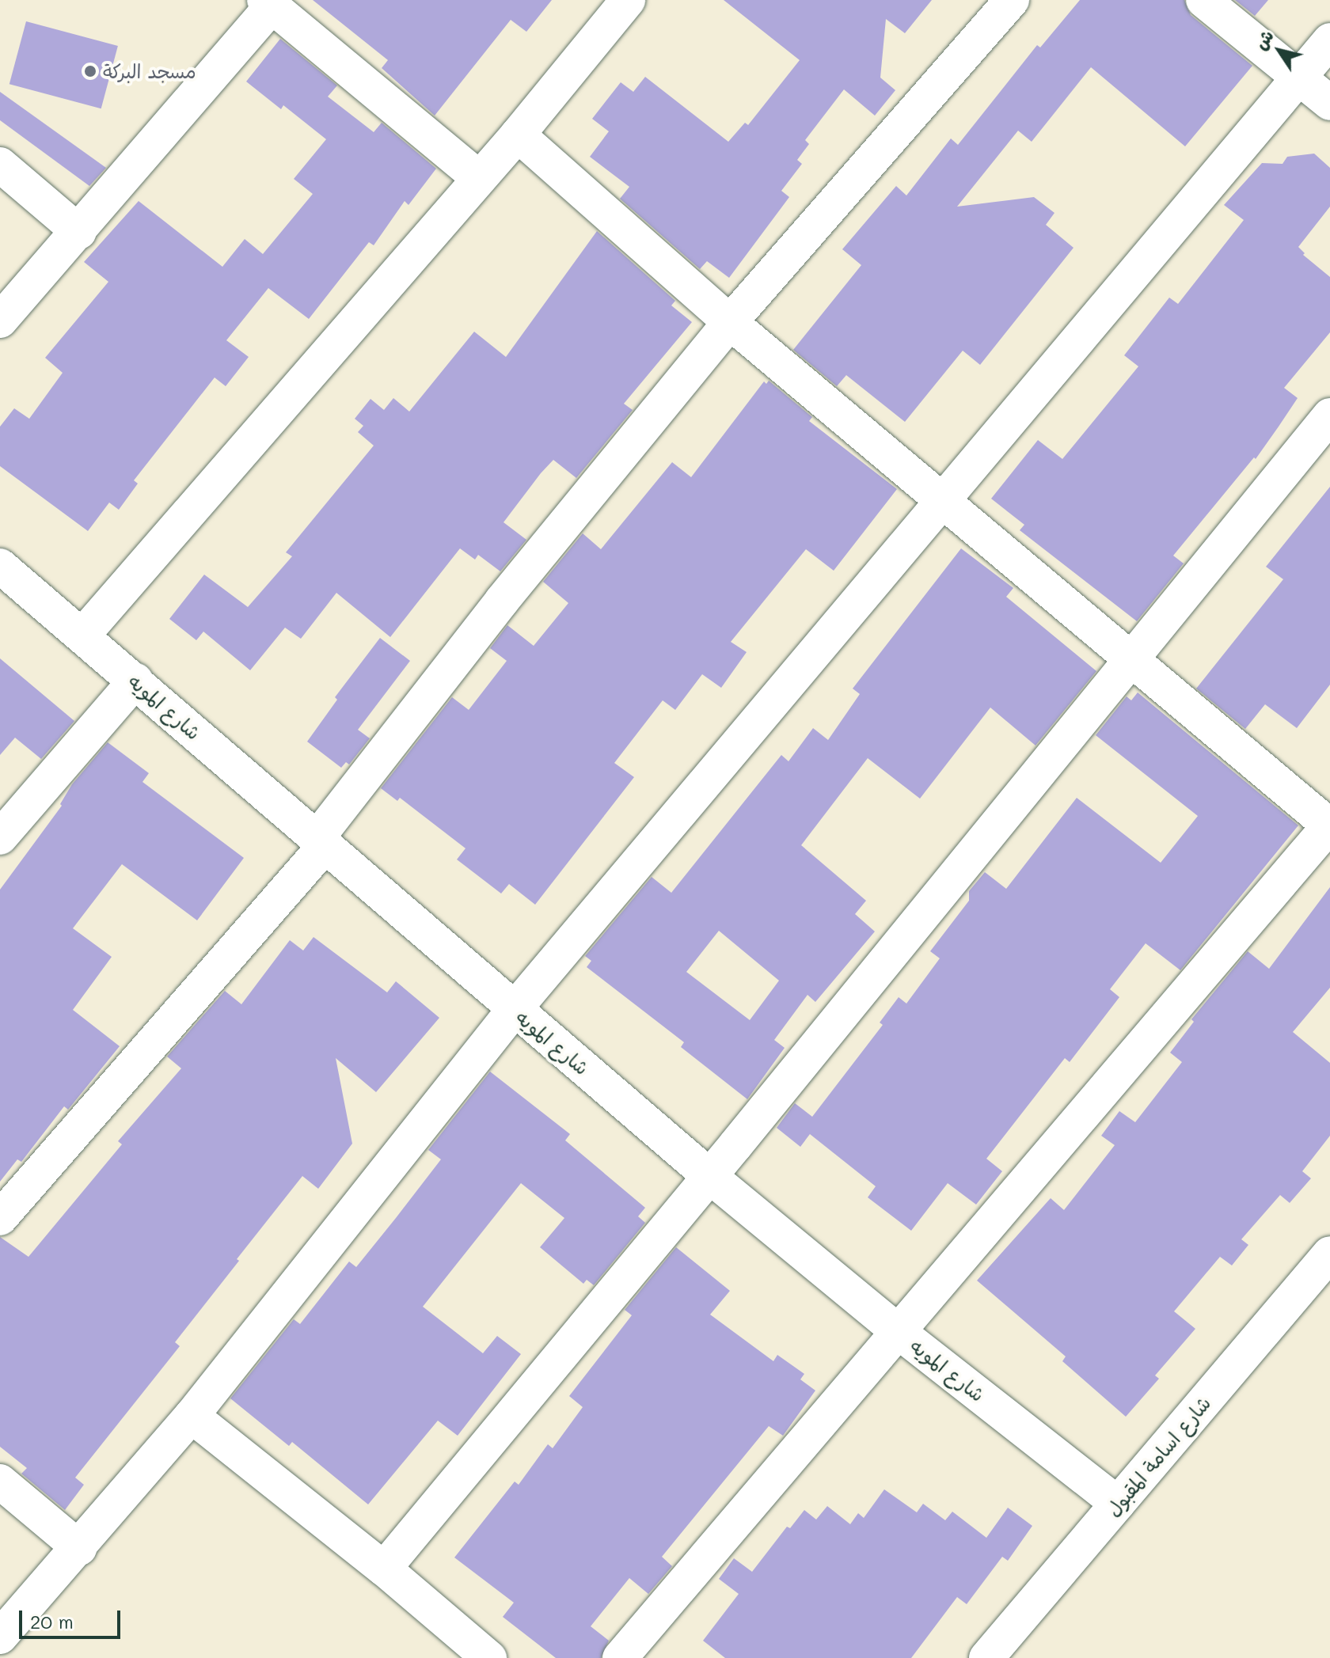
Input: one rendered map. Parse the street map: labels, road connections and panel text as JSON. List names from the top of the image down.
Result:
{
  "streets": {
    "street": ["شارع المويه", "شارع اسامة المقبول"]
  },
  "crossings": [
    ["شارع المويه", "شارع اسامة المقبول"]
  ],
  "places": ["مسجد البركة"],
  "scale_bar": "20 m",
  "north": "top left"
}
